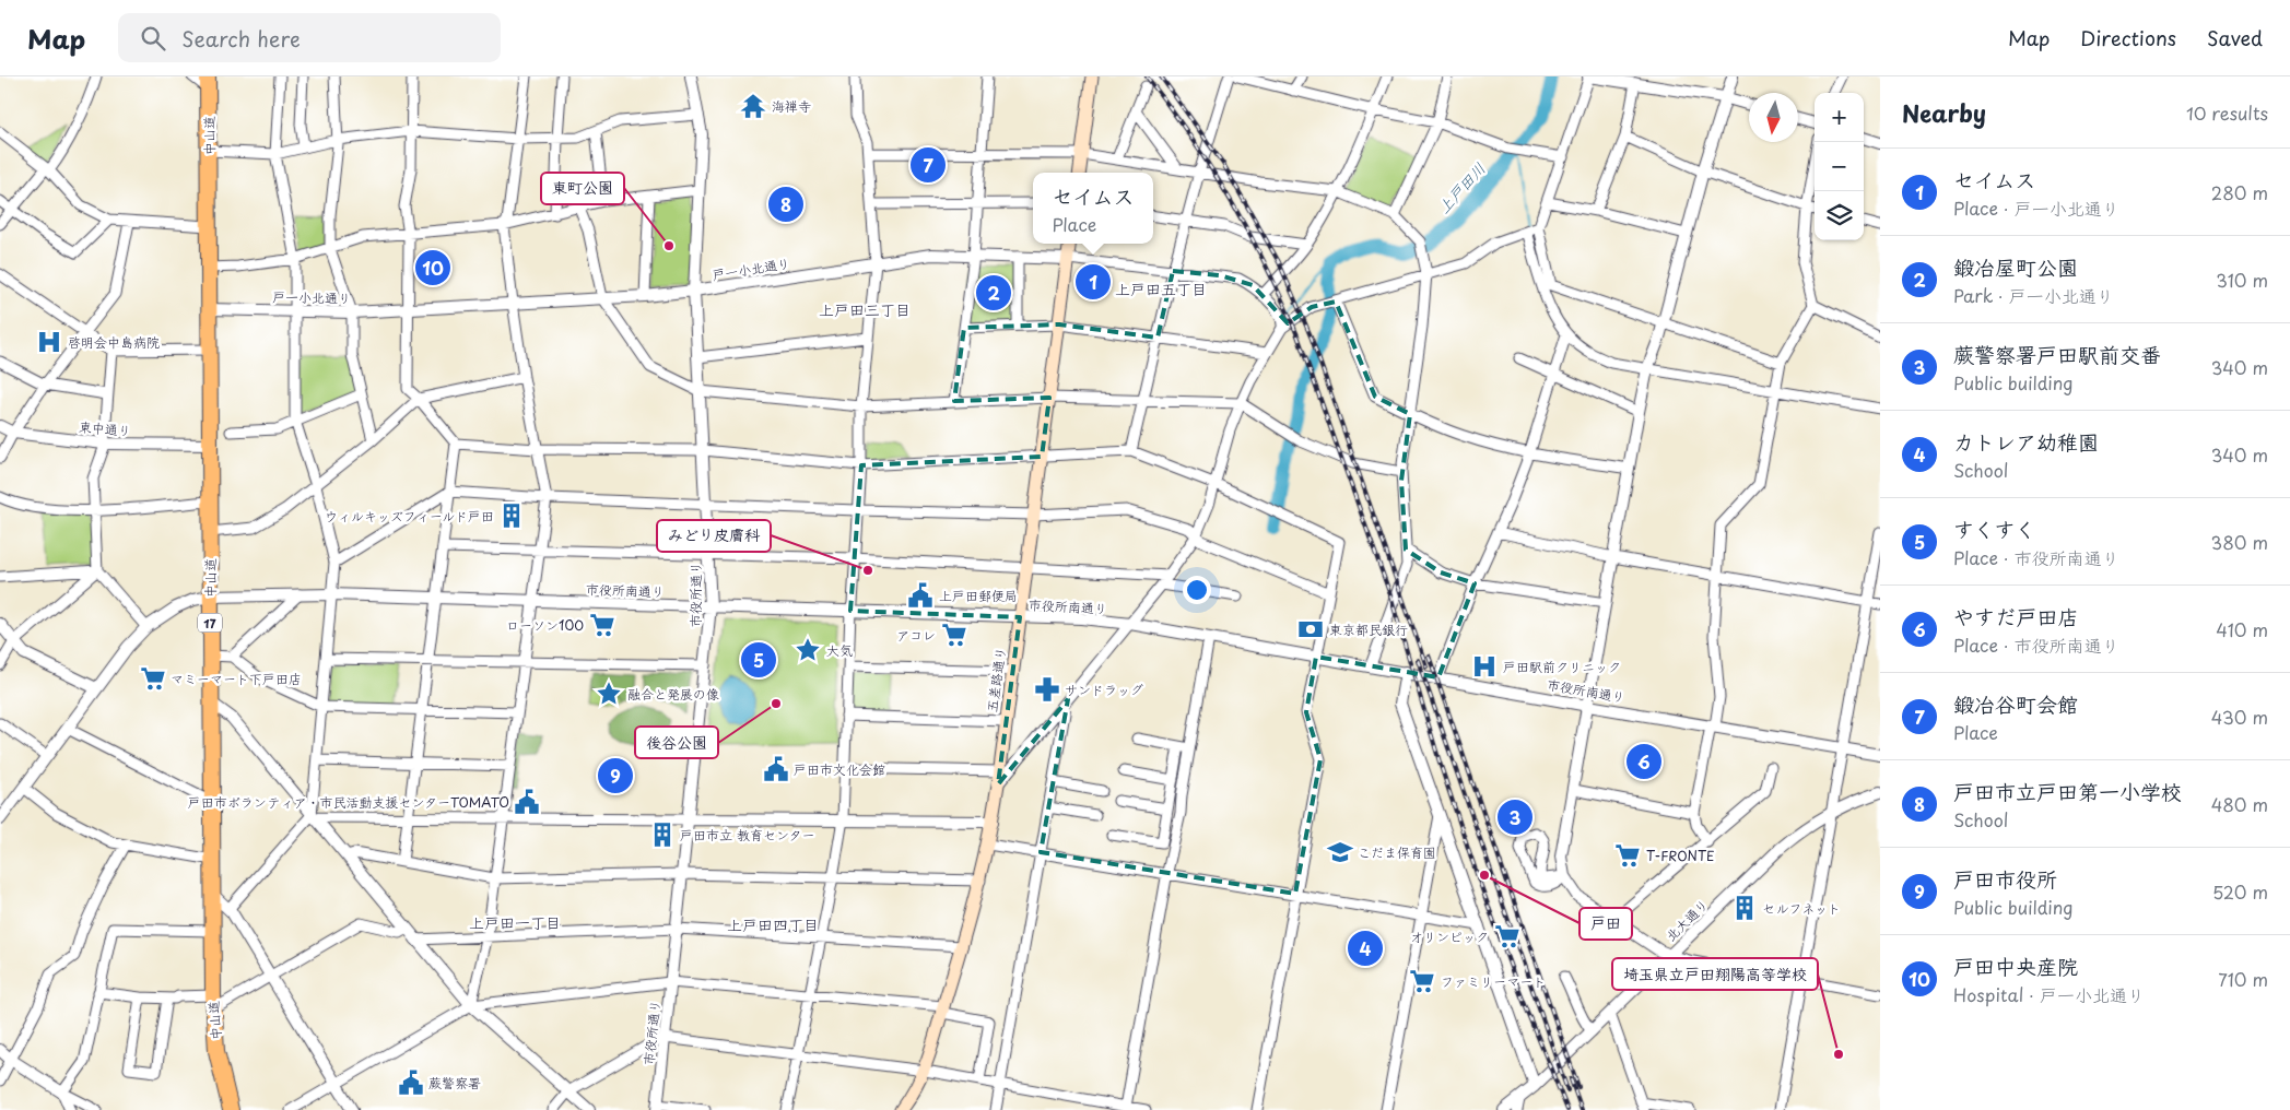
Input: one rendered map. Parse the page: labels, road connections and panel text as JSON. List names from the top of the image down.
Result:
{
  "streets": {
    "highway": ["中山道", "17"],
    "main road": ["五差路通り"],
    "street": [
      "戸一小北通り",
      "東中通り",
      "市役所南通り",
      "市役所通り",
      "北大通り"
    ]
  },
  "crossings": [
    ["中山道", "戸一小北通り"],
    ["中山道", "東中通り"],
    ["中山道", "市役所南通り"],
    ["戸一小北通り", "市役所通り"],
    ["戸一小北通り", "五差路通り"],
    ["市役所南通り", "市役所通り"],
    ["市役所南通り", "五差路通り"]
  ],
  "districts": [
    "上戸田五丁目",
    "上戸田三丁目",
    "上戸田一丁目",
    "上戸田四丁目"
  ],
  "water": ["上戸田川"],
  "places": {
    "temple": ["海禅寺"],
    "other": [
      "東町公園",
      "みどり皮膚科",
      "後谷公園",
      "戸田",
      "埼玉県立戸田翔陽高等学校"
    ],
    "hospital": ["啓明会中島病院", "戸田駅前クリニック"],
    "building": ["ウィルキッズフィールド戸田", "戸田市立 教育センター", "セルフネット"],
    "public building": [
      "上戸田郵便局",
      "戸田市文化会館",
      "戸田市ボランティア・市民活動支援センターTOMATO",
      "蕨警察署"
    ],
    "supermarket": [
      "ローソン100",
      "アコレ",
      "マミーマート下戸田店",
      "T-FRONTE",
      "オリンピック",
      "ファミリーマート"
    ],
    "bank": ["東京都民銀行"],
    "place": ["大気", "融合と発展の像"],
    "pharmacy": ["サンドラッグ"],
    "school or university": ["こだま保育園"]
  },
  "north": "bottom",
  "page": {
    "header": "Map",
    "search": "Search here",
    "nav": ["Map", "Directions", "Saved"],
    "heading": ["Nearby", "10 results"],
    "map_buttons": ["+", "−"],
    "pins": [
      "7",
      "8",
      "10",
      "1",
      "2",
      "5",
      "6",
      "9",
      "3",
      "4"
    ],
    "list": [
      {
        "mark": "1",
        "name": "セイムス",
        "note": "Place · 戸一小北通り",
        "value": "280 m"
      },
      {
        "mark": "2",
        "name": "鍛冶屋町公園",
        "note": "Park · 戸一小北通り",
        "value": "310 m"
      },
      {
        "mark": "3",
        "name": "蕨警察署戸田駅前交番",
        "note": "Public building",
        "value": "340 m"
      },
      {
        "mark": "4",
        "name": "カトレア幼稚園",
        "note": "School",
        "value": "340 m"
      },
      {
        "mark": "5",
        "name": "すくすく",
        "note": "Place · 市役所南通り",
        "value": "380 m"
      },
      {
        "mark": "6",
        "name": "やすだ戸田店",
        "note": "Place · 市役所南通り",
        "value": "410 m"
      },
      {
        "mark": "7",
        "name": "鍛冶谷町会館",
        "note": "Place",
        "value": "430 m"
      },
      {
        "mark": "8",
        "name": "戸田市立戸田第一小学校",
        "note": "School",
        "value": "480 m"
      },
      {
        "mark": "9",
        "name": "戸田市役所",
        "note": "Public building",
        "value": "520 m"
      },
      {
        "mark": "10",
        "name": "戸田中央産院",
        "note": "Hospital · 戸一小北通り",
        "value": "710 m"
      }
    ],
    "popup": ["セイムス", "Place"]
  }
}
